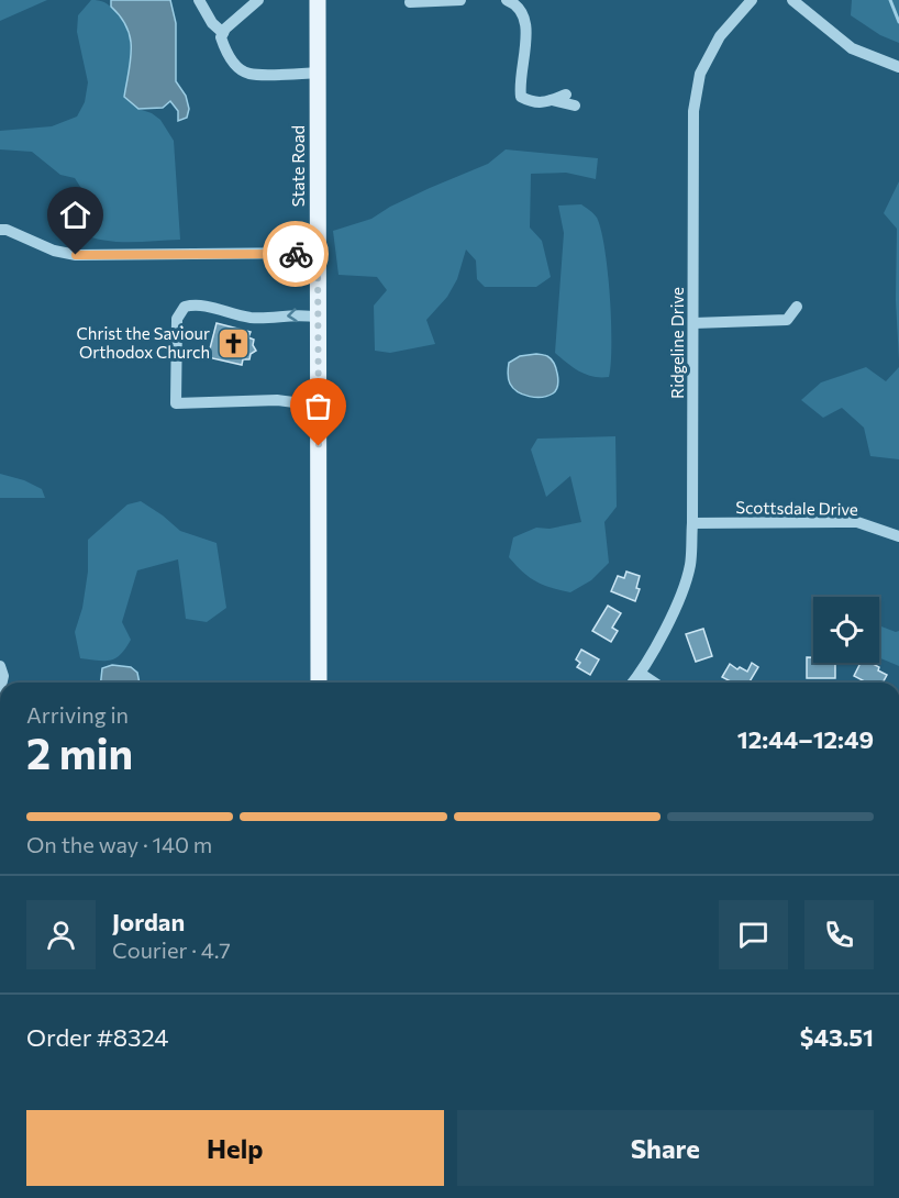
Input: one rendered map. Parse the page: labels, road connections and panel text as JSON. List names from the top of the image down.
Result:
{
  "streets": {
    "main road": ["State Road"],
    "street": ["Ridgeline Drive", "Scottsdale Drive"]
  },
  "crossings": [
    ["Ridgeline Drive", "Scottsdale Drive"]
  ],
  "places": {
    "church": ["Christ the Saviour Orthodox Church"]
  },
  "page": {
    "heading": ["2 min", "Arriving in", "12:44–12:49"],
    "panel": [
      "Jordan",
      "Courier · 4.7",
      "Order #8324",
      "$43.51"
    ],
    "bar": "On the way · 140 m",
    "buttons": ["Help", "Share"]
  }
}
